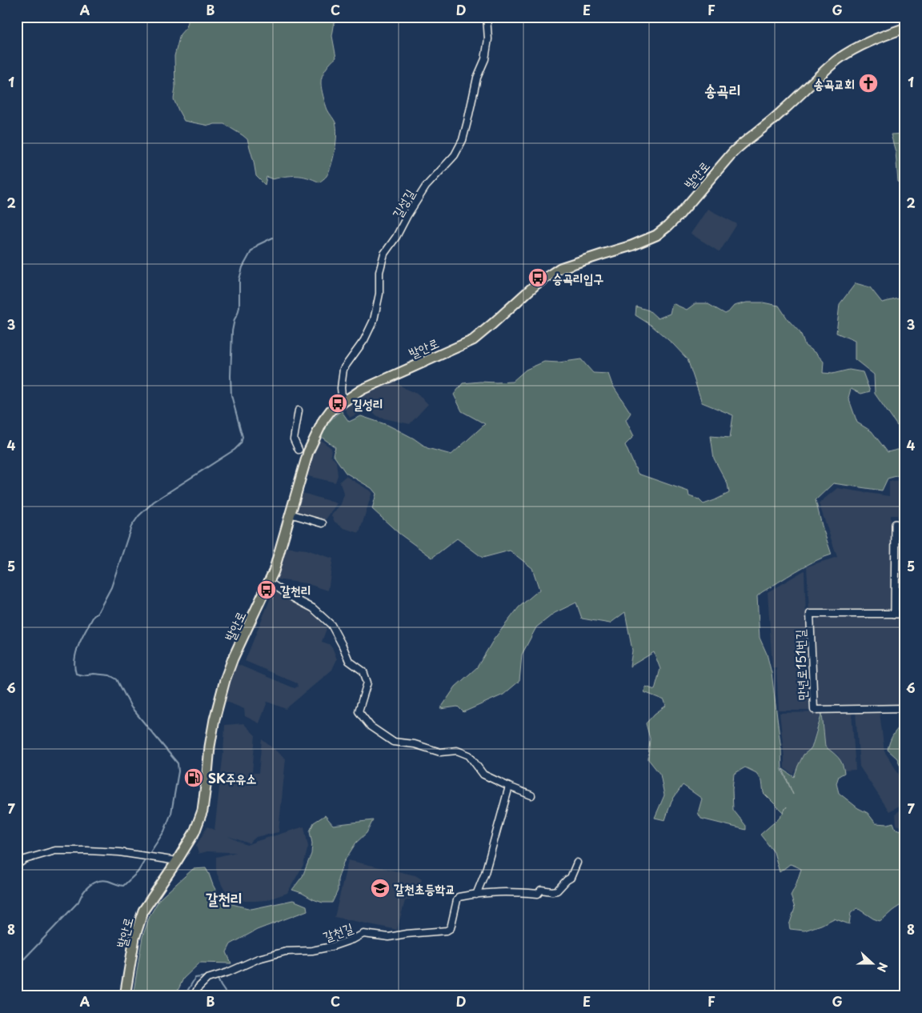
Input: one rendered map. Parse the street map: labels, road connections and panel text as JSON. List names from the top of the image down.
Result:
{
  "streets": {
    "main road": ["발안로"],
    "street": ["길성길", "만년로151번길", "갈천길"]
  },
  "crossings": [
    ["발안로", "길성길"]
  ],
  "districts": ["송곡리", "갈천리"],
  "places": {
    "church": ["송곡교회"],
    "bus stop": ["승곡리입구", "길성리", "갈천리"],
    "fuel station": ["SK주유소"],
    "school or university": ["갈천초등학교"]
  },
  "north": "right",
  "grid": {
    "columns": [
      "A",
      "B",
      "C",
      "D",
      "E",
      "F",
      "G"
    ],
    "rows": [
      "1",
      "2",
      "3",
      "4",
      "5",
      "6",
      "7",
      "8"
    ]
  }
}
